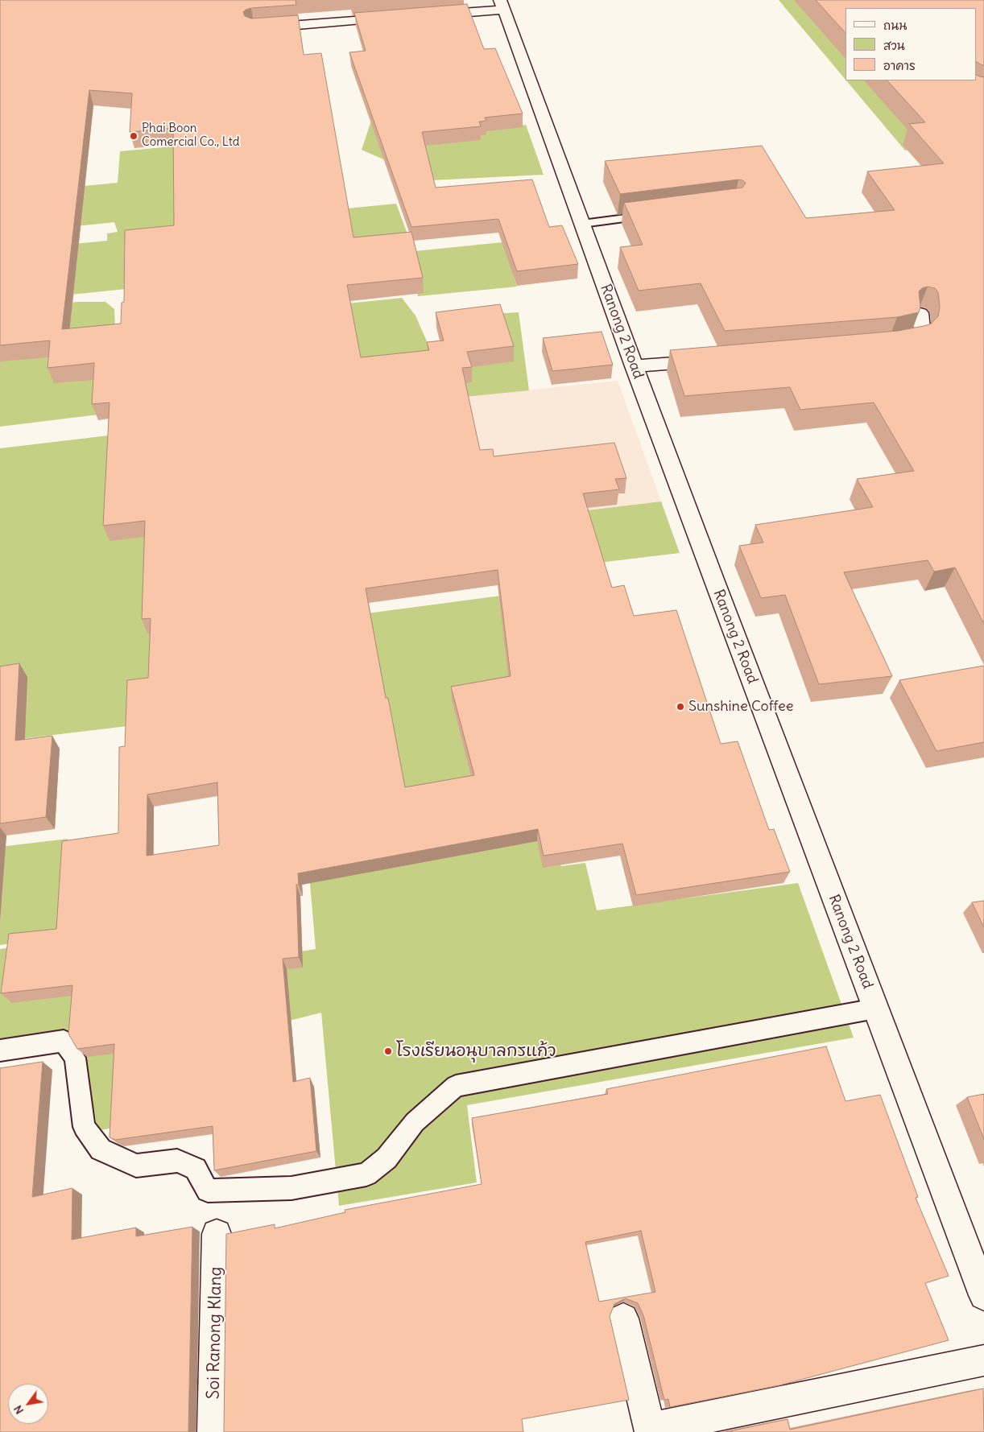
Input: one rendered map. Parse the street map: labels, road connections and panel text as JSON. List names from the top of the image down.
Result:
{
  "streets": {
    "street": ["Ranong 2 Road", "Soi Ranong Klang"]
  },
  "places": ["Phai Boon Comercial Co., Ltd", "Sunshine Coffee", "โรงเรียนอนุบาลกรแก้ว"],
  "legend": ["ถนน", "สวน", "อาคาร"],
  "north": "bottom left"
}
